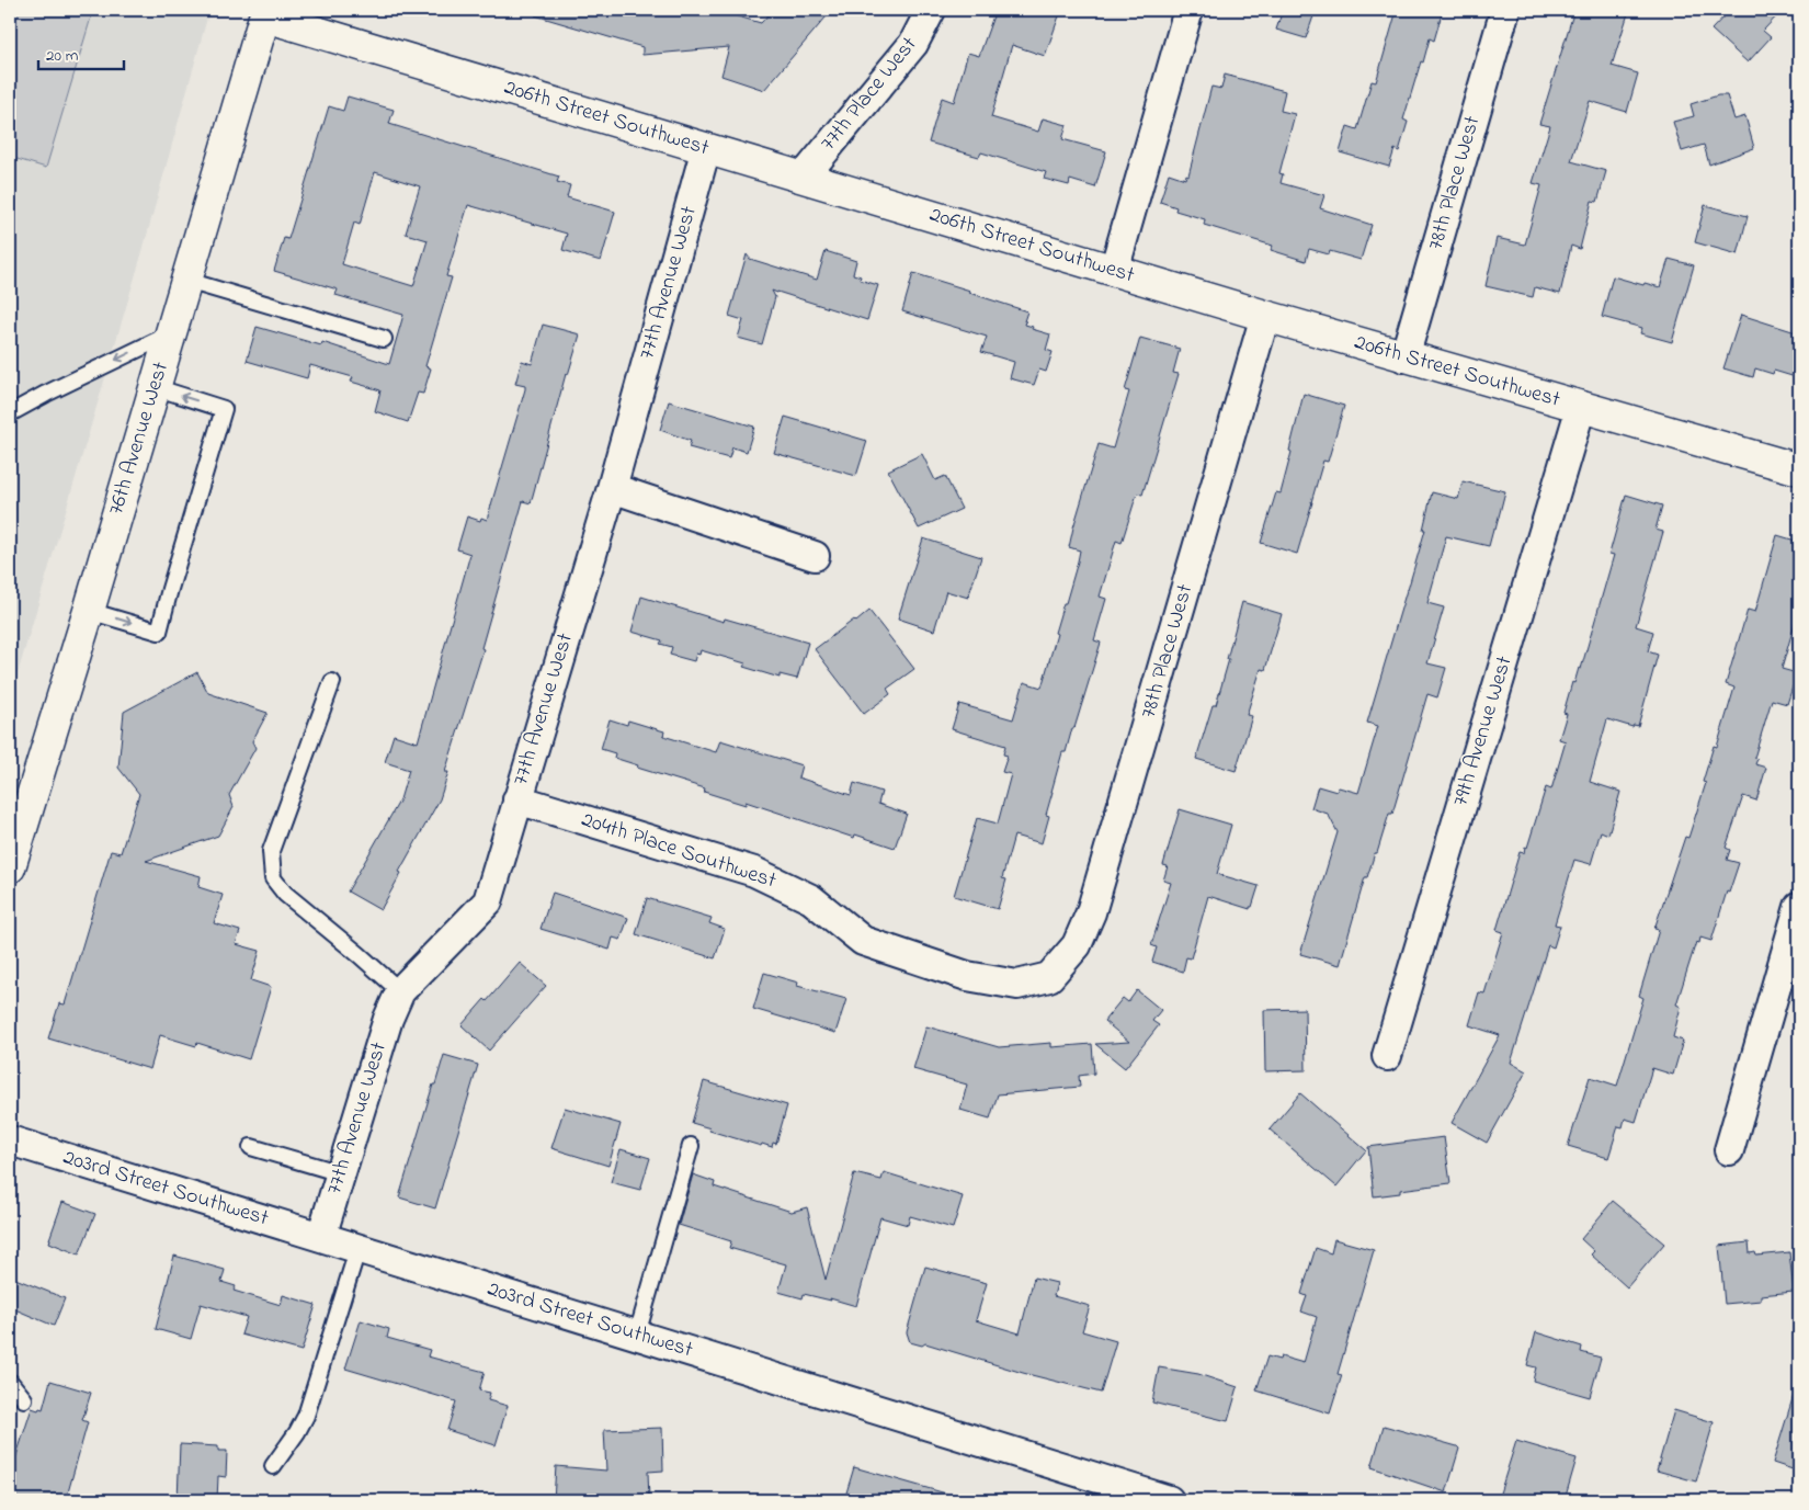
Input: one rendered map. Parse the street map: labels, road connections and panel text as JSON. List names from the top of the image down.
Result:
{
  "streets": {
    "street": [
      "77th Place West",
      "206th Street Southwest",
      "78th Place West",
      "77th Avenue West",
      "76th Avenue West",
      "79th Avenue West",
      "204th Place Southwest",
      "203rd Street Southwest"
    ]
  },
  "crossings": [
    ["77th Place West", "206th Street Southwest"],
    ["206th Street Southwest", "78th Place West"],
    ["206th Street Southwest", "77th Avenue West"],
    ["206th Street Southwest", "76th Avenue West"],
    ["206th Street Southwest", "79th Avenue West"],
    ["78th Place West", "204th Place Southwest"],
    ["77th Avenue West", "204th Place Southwest"],
    ["77th Avenue West", "203rd Street Southwest"]
  ],
  "scale_bar": "20 m"
}
